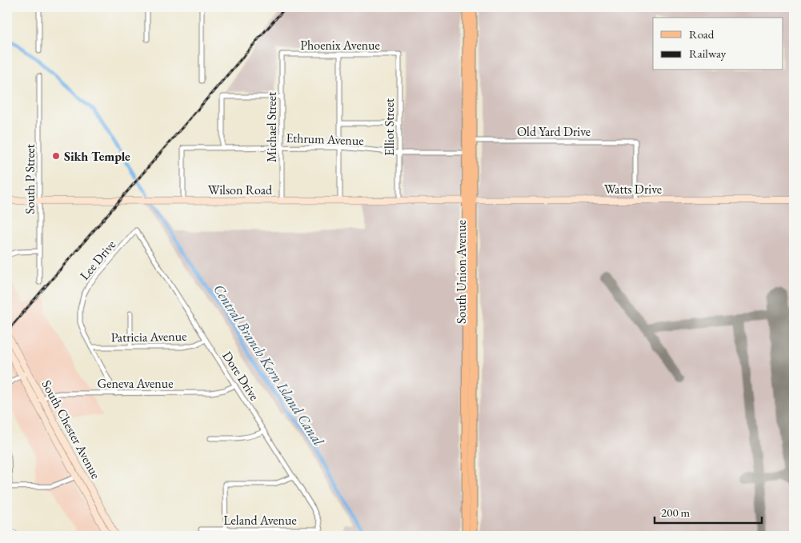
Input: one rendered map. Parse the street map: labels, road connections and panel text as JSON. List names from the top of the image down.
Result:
{
  "streets": {
    "main road": ["South Union Avenue"],
    "street": [
      "Phoenix Avenue",
      "Michael Street",
      "Elliot Street",
      "Old Yard Drive",
      "Ethrum Avenue",
      "South P Street",
      "Watts Drive",
      "Wilson Road",
      "Lee Drive",
      "Patricia Avenue",
      "Dore Drive",
      "Geneva Avenue",
      "South Chester Avenue",
      "Leland Avenue"
    ]
  },
  "crossings": [
    ["Phoenix Avenue", "Michael Street"],
    ["Phoenix Avenue", "Elliot Street"],
    ["Michael Street", "Ethrum Avenue"],
    ["Michael Street", "Wilson Road"],
    ["Elliot Street", "Ethrum Avenue"],
    ["Elliot Street", "Wilson Road"],
    ["Old Yard Drive", "Watts Drive"],
    ["Old Yard Drive", "South Union Avenue"],
    ["Ethrum Avenue", "Wilson Road"],
    ["Ethrum Avenue", "South Union Avenue"],
    ["South P Street", "Wilson Road"],
    ["Watts Drive", "Wilson Road"],
    ["Watts Drive", "South Union Avenue"],
    ["Wilson Road", "South Union Avenue"],
    ["Lee Drive", "Patricia Avenue"],
    ["Lee Drive", "Dore Drive"],
    ["Lee Drive", "Geneva Avenue"],
    ["Patricia Avenue", "Dore Drive"],
    ["Dore Drive", "Geneva Avenue"],
    ["Dore Drive", "Leland Avenue"],
    ["Geneva Avenue", "South Chester Avenue"]
  ],
  "water": ["Central Branch Kern Island Canal"],
  "places": ["Sikh Temple"],
  "legend": ["Road", "Railway"],
  "scale_bar": "200 m"
}
